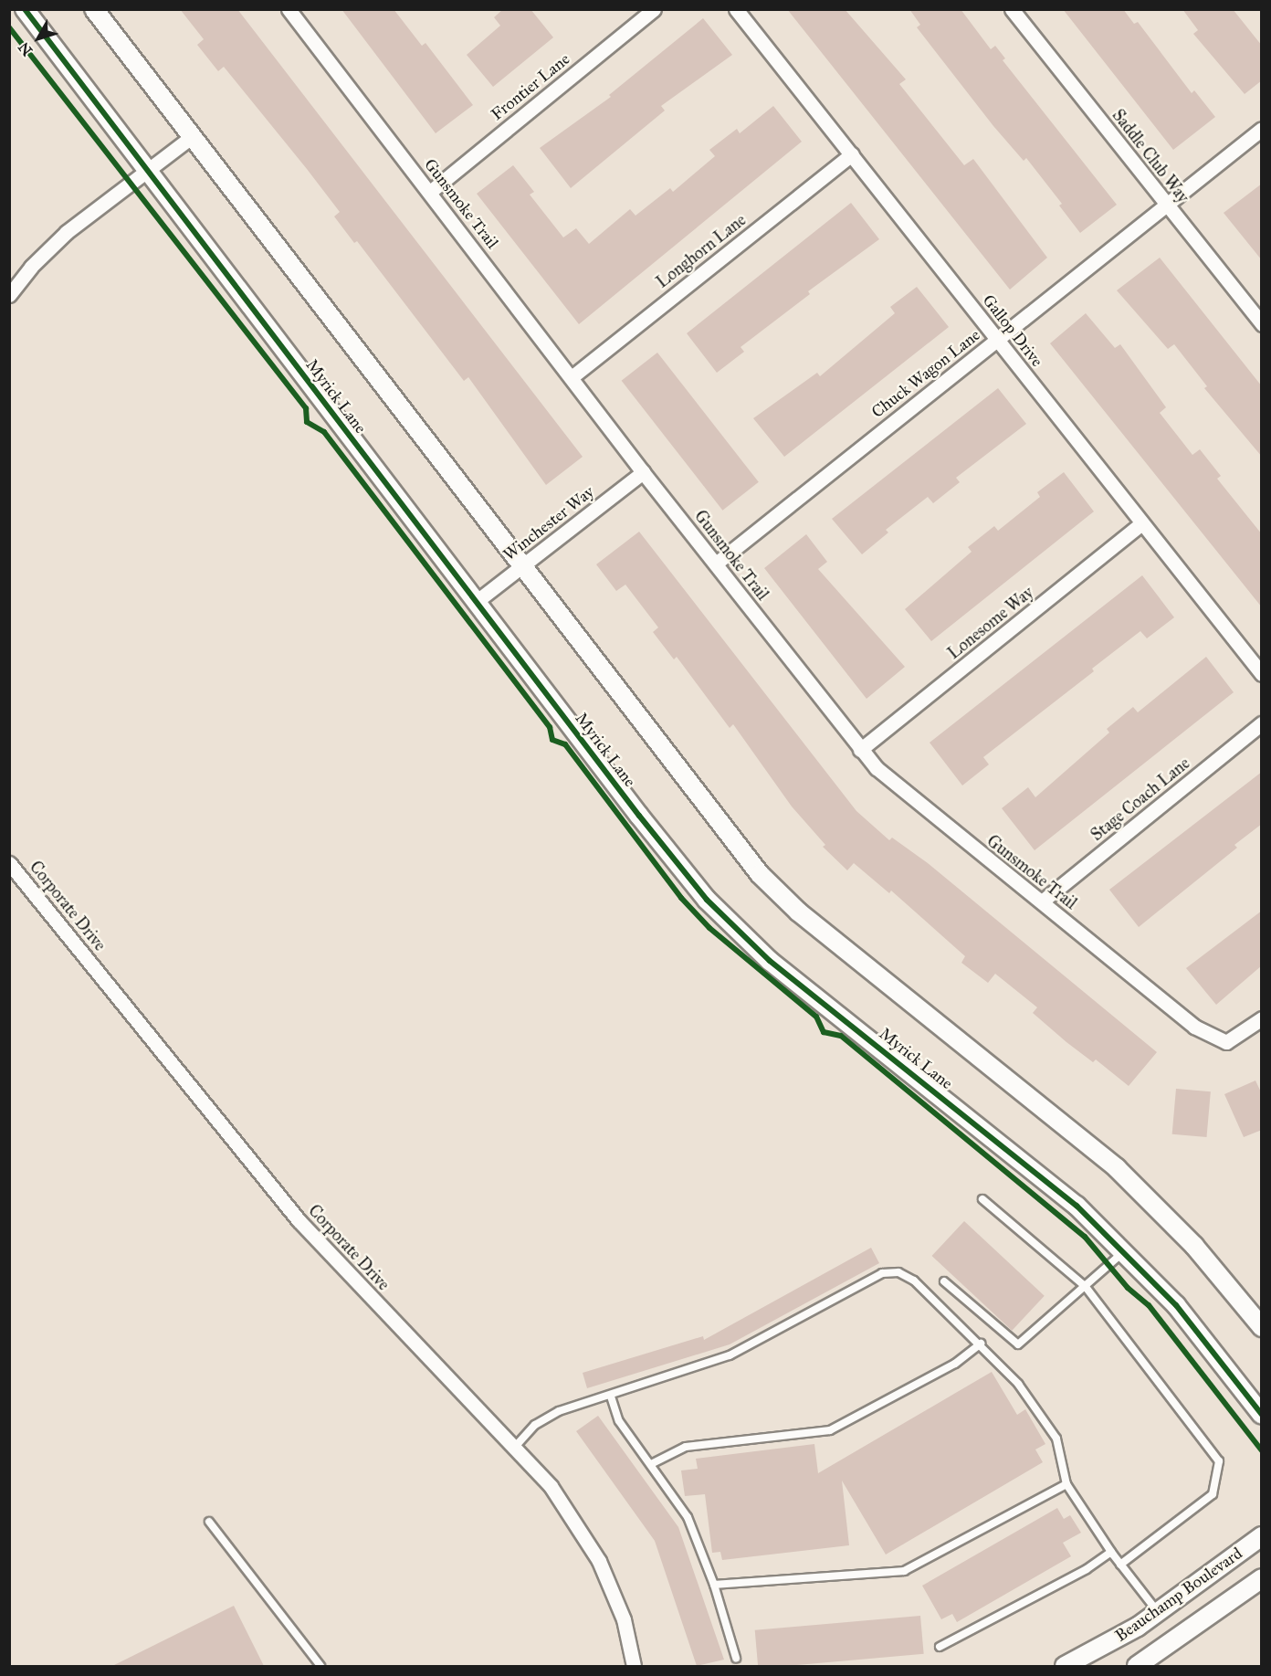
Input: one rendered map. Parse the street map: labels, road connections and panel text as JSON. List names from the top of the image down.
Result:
{
  "streets": {
    "street": [
      "Frontier Lane",
      "Saddle Club Way",
      "Gunsmoke Trail",
      "Longhorn Lane",
      "Gallop Drive",
      "Chuck Wagon Lane",
      "Myrick Lane",
      "Winchester Way",
      "Lonesome Way",
      "Stage Coach Lane",
      "Corporate Drive",
      "Beauchamp Boulevard"
    ]
  },
  "crossings": [
    ["Frontier Lane", "Gunsmoke Trail"],
    ["Saddle Club Way", "Chuck Wagon Lane"],
    ["Gunsmoke Trail", "Longhorn Lane"],
    ["Gunsmoke Trail", "Chuck Wagon Lane"],
    ["Gunsmoke Trail", "Winchester Way"],
    ["Gunsmoke Trail", "Lonesome Way"],
    ["Gunsmoke Trail", "Stage Coach Lane"],
    ["Longhorn Lane", "Gallop Drive"],
    ["Gallop Drive", "Chuck Wagon Lane"],
    ["Gallop Drive", "Lonesome Way"],
    ["Myrick Lane", "Winchester Way"]
  ],
  "north": "bottom left"
}
